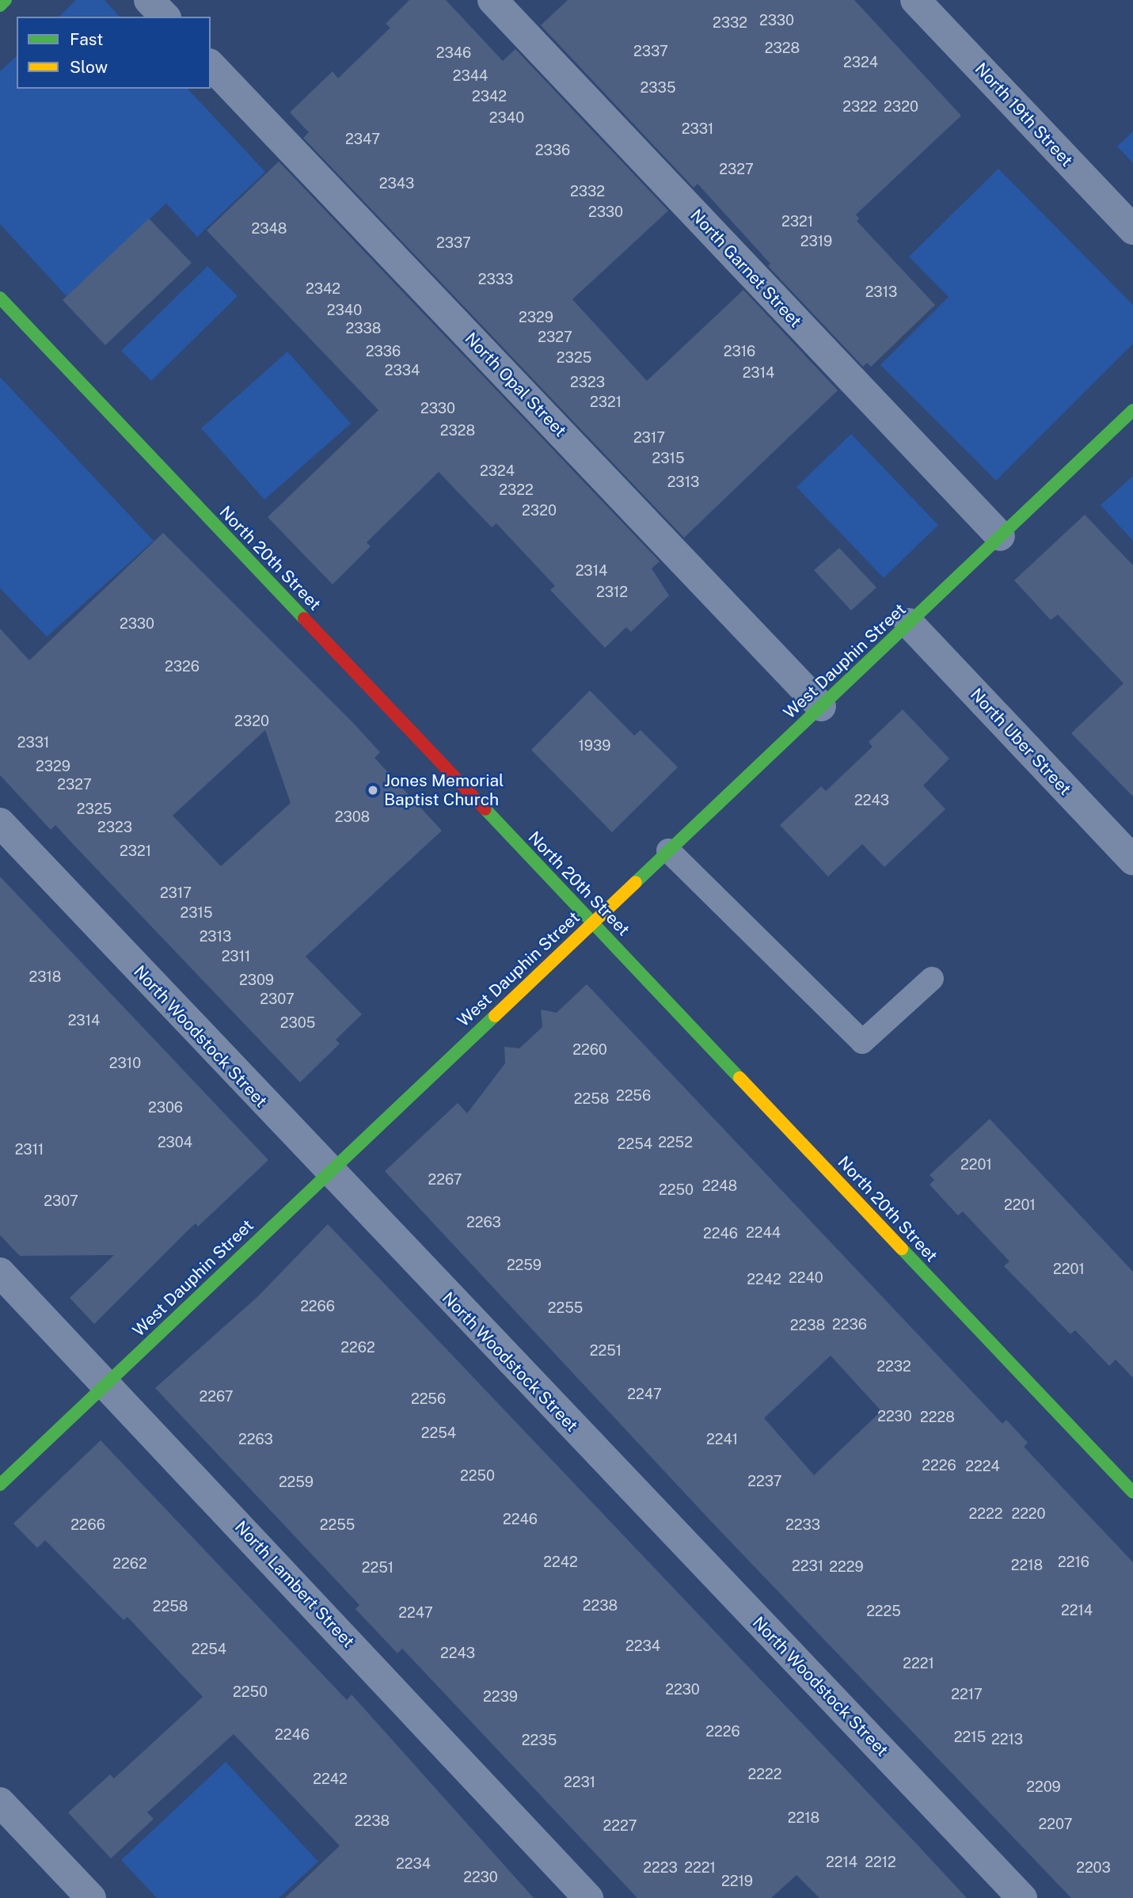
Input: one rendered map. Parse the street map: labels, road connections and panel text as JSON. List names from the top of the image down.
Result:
{
  "streets": {
    "street": [
      "North 19th Street",
      "North Garnet Street",
      "North Opal Street",
      "North 20th Street",
      "West Dauphin Street",
      "North Uber Street",
      "North Woodstock Street",
      "North Lambert Street"
    ]
  },
  "crossings": [
    ["North Garnet Street", "West Dauphin Street"],
    ["North Opal Street", "West Dauphin Street"],
    ["North 20th Street", "West Dauphin Street"],
    ["West Dauphin Street", "North Uber Street"],
    ["West Dauphin Street", "North Woodstock Street"],
    ["West Dauphin Street", "North Lambert Street"]
  ],
  "places": ["Jones Memorial Baptist Church"],
  "house_numbers": [
    "2330",
    "2332",
    "2328",
    "2337",
    "2346",
    "2324",
    "2344",
    "2335",
    "2342",
    "2322",
    "2320",
    "2340",
    "2331",
    "2347",
    "2336",
    "2327",
    "2343",
    "2332",
    "2330",
    "2321",
    "2348",
    "2319",
    "2337",
    "2333",
    "2342",
    "2313",
    "2340",
    "2329",
    "2338",
    "2327",
    "2336",
    "2316",
    "2325",
    "2334",
    "2314",
    "2323",
    "2321",
    "2330",
    "2328",
    "2317",
    "2315",
    "2324",
    "2313",
    "2322",
    "2320",
    "2314",
    "2312",
    "2330",
    "2326",
    "2320",
    "2331",
    "1939",
    "2329",
    "2327",
    "2243",
    "2325",
    "2308",
    "2323",
    "2321",
    "2317",
    "2315",
    "2313",
    "2311",
    "2318",
    "2309",
    "2307",
    "2314",
    "2305",
    "2260",
    "2310",
    "2256",
    "2258",
    "2306",
    "2304",
    "2252",
    "2254",
    "2311",
    "2201",
    "2267",
    "2248",
    "2250",
    "2307",
    "2201",
    "2263",
    "2244",
    "2246",
    "2259",
    "2201",
    "2240",
    "2242",
    "2266",
    "2255",
    "2236",
    "2238",
    "2262",
    "2251",
    "2232",
    "2247",
    "2267",
    "2256",
    "2230",
    "2228",
    "2254",
    "2263",
    "2241",
    "2226",
    "2224",
    "2250",
    "2237",
    "2259",
    "2222",
    "2220",
    "2246",
    "2266",
    "2255",
    "2233",
    "2242",
    "2216",
    "2262",
    "2218",
    "2231",
    "2229",
    "2251",
    "2238",
    "2258",
    "2214",
    "2225",
    "2247",
    "2234",
    "2254",
    "2243",
    "2221",
    "2230",
    "2250",
    "2217",
    "2239",
    "2226",
    "2246",
    "2215",
    "2213",
    "2235",
    "2222",
    "2242",
    "2231",
    "2209",
    "2218",
    "2238",
    "2207",
    "2227",
    "2214",
    "2212",
    "2234",
    "2223",
    "2221",
    "2203",
    "2230",
    "2219"
  ],
  "legend": ["Fast", "Slow"]
}
